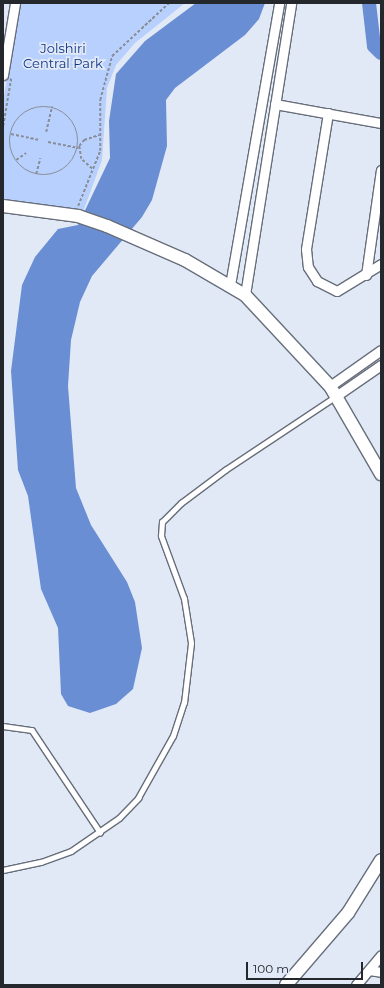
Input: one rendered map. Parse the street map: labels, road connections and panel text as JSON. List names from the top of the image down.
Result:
{
  "parks": ["Jolshiri Central Park"],
  "scale_bar": "100 m"
}
